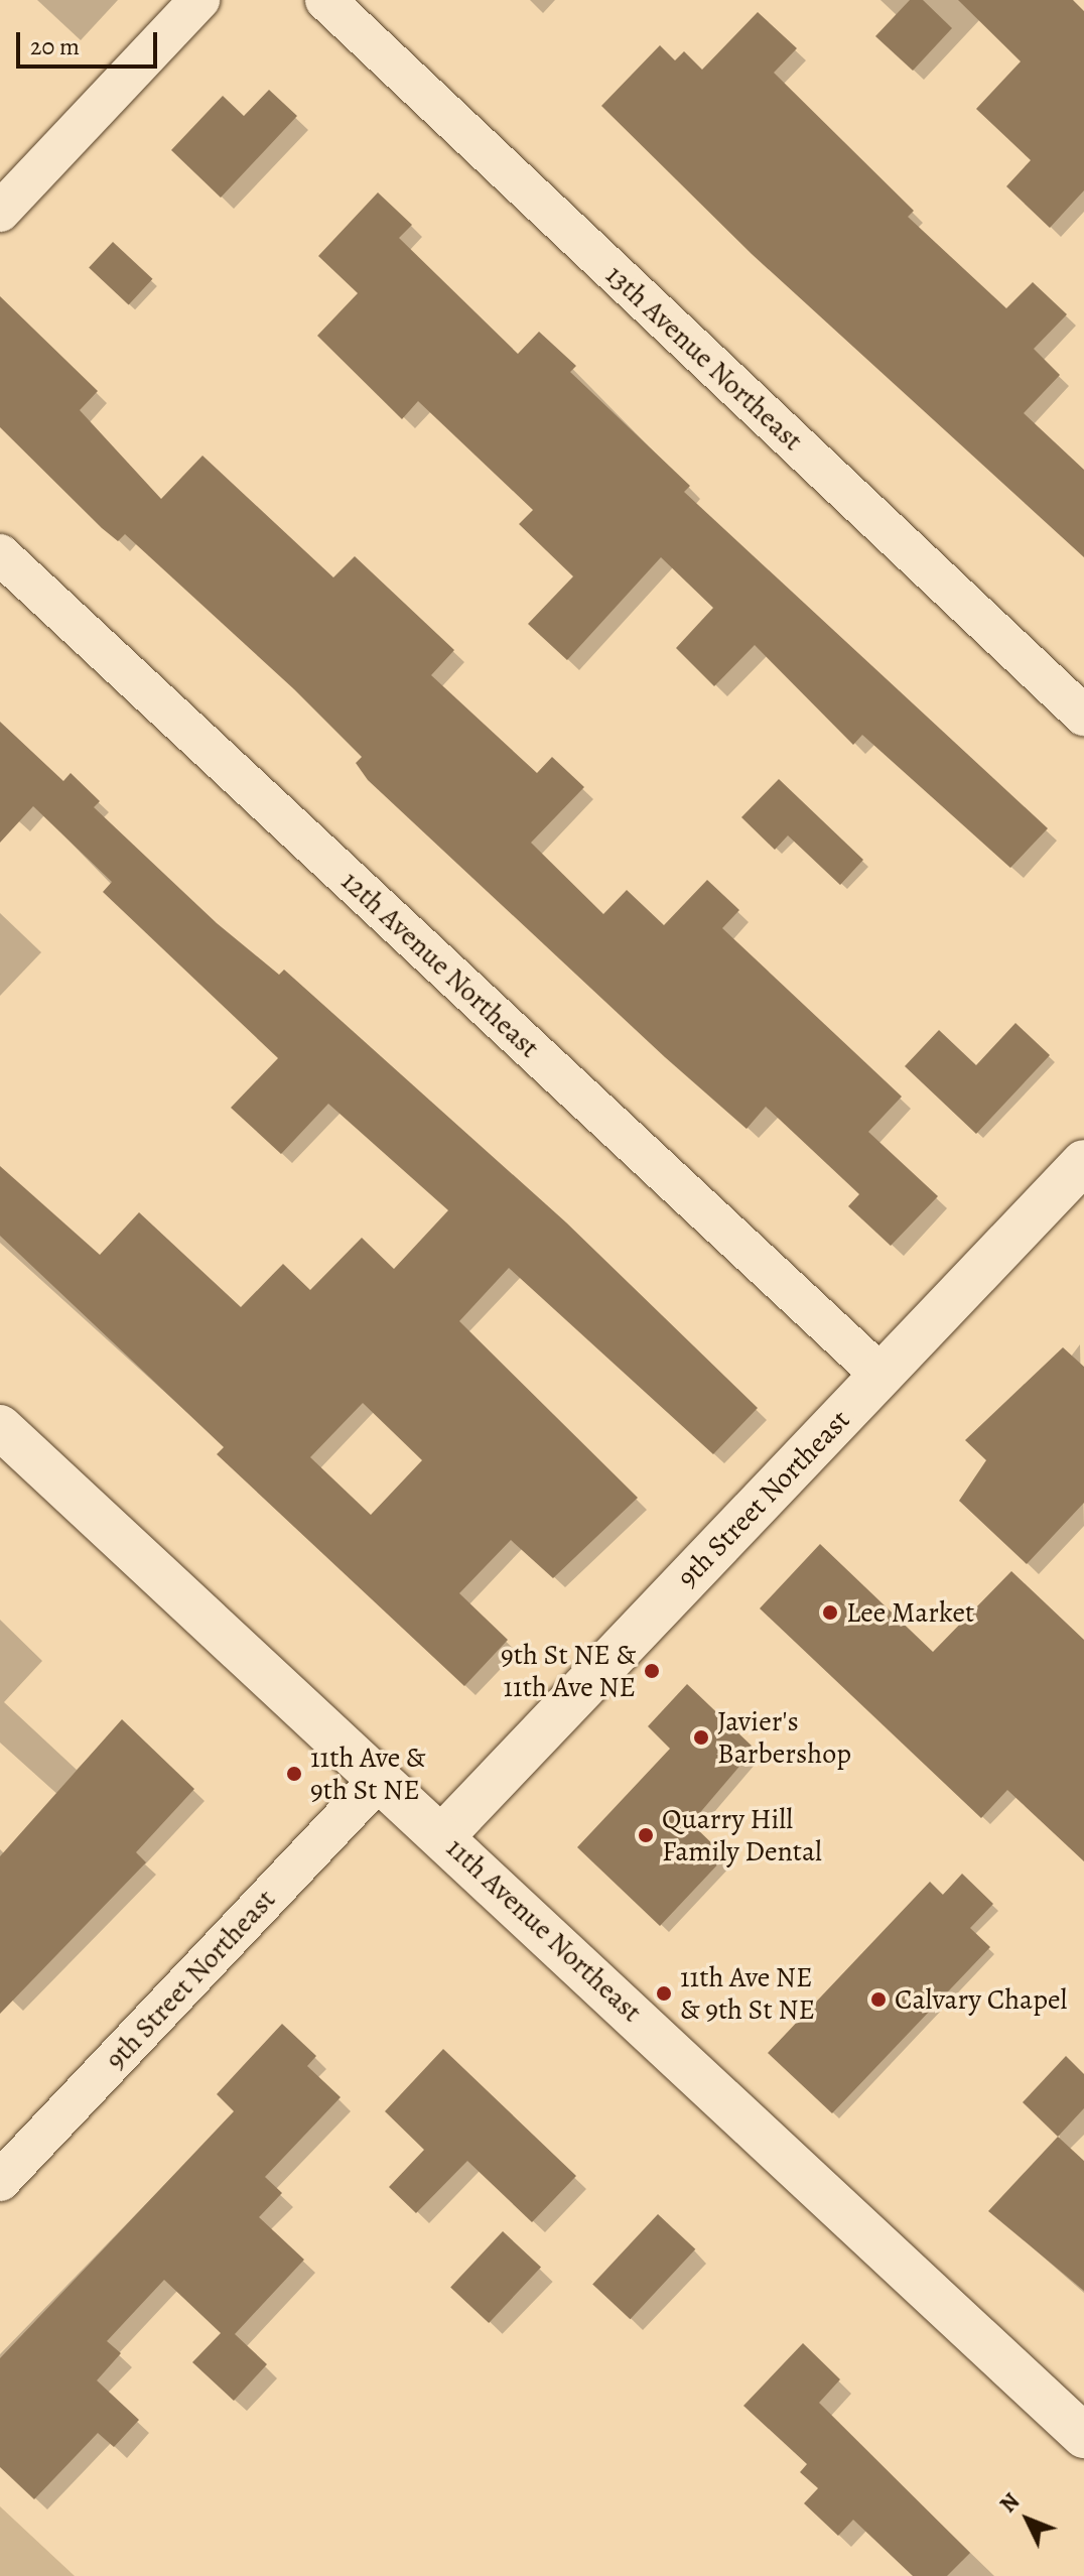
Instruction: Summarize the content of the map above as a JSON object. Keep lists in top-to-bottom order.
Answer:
{
  "streets": {
    "main road": ["9th Street Northeast", "11th Avenue Northeast"],
    "street": ["13th Avenue Northeast", "12th Avenue Northeast"]
  },
  "crossings": [
    ["12th Avenue Northeast", "9th Street Northeast"],
    ["9th Street Northeast", "11th Avenue Northeast"]
  ],
  "places": [
    "Lee Market",
    "9th St NE & 11th Ave NE",
    "Javier's Barbershop",
    "11th Ave & 9th St NE",
    "Quarry Hill Family Dental",
    "11th Ave NE & 9th St NE",
    "Calvary Chapel"
  ],
  "scale_bar": "20 m",
  "north": "top left"
}
